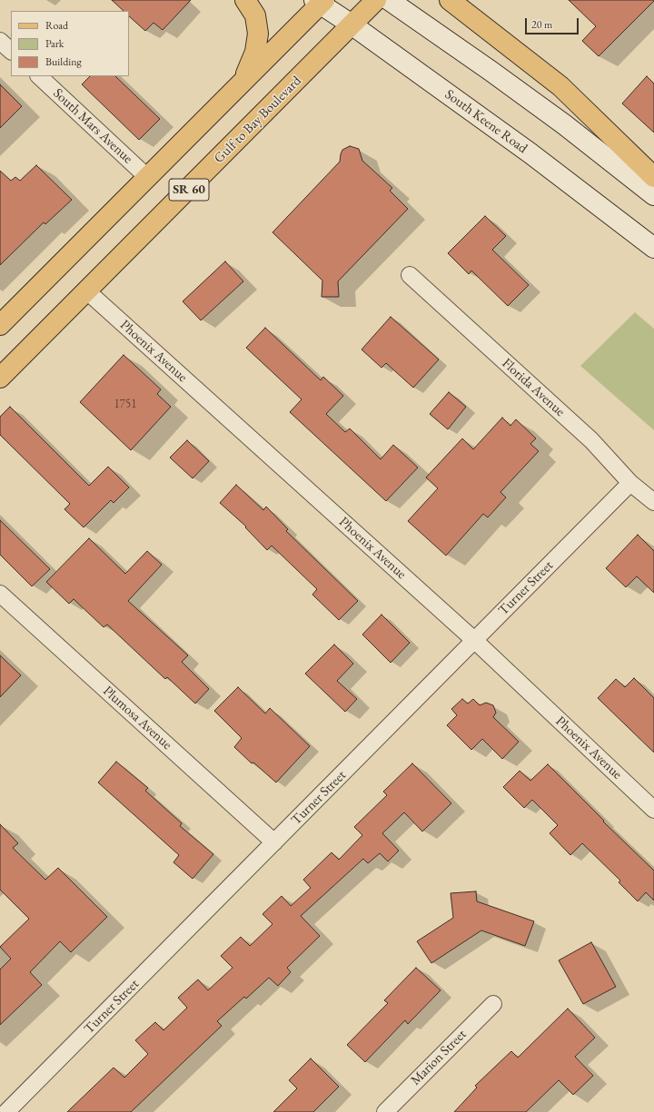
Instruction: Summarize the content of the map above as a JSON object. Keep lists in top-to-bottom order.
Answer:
{
  "streets": {
    "main road": ["Gulf to Bay Boulevard", "South Keene Road", "SR 60"],
    "street": [
      "South Mars Avenue",
      "Phoenix Avenue",
      "Florida Avenue",
      "Turner Street",
      "Plumosa Avenue",
      "Marion Street"
    ]
  },
  "crossings": [
    ["Gulf to Bay Boulevard", "South Keene Road"],
    ["Gulf to Bay Boulevard", "Phoenix Avenue"],
    ["South Keene Road", "SR 60"],
    ["South Mars Avenue", "SR 60"],
    ["Phoenix Avenue", "Turner Street"],
    ["Florida Avenue", "Turner Street"],
    ["Turner Street", "Plumosa Avenue"]
  ],
  "house_numbers": ["1751"],
  "legend": ["Road", "Park", "Building"],
  "scale_bar": "20 m"
}
